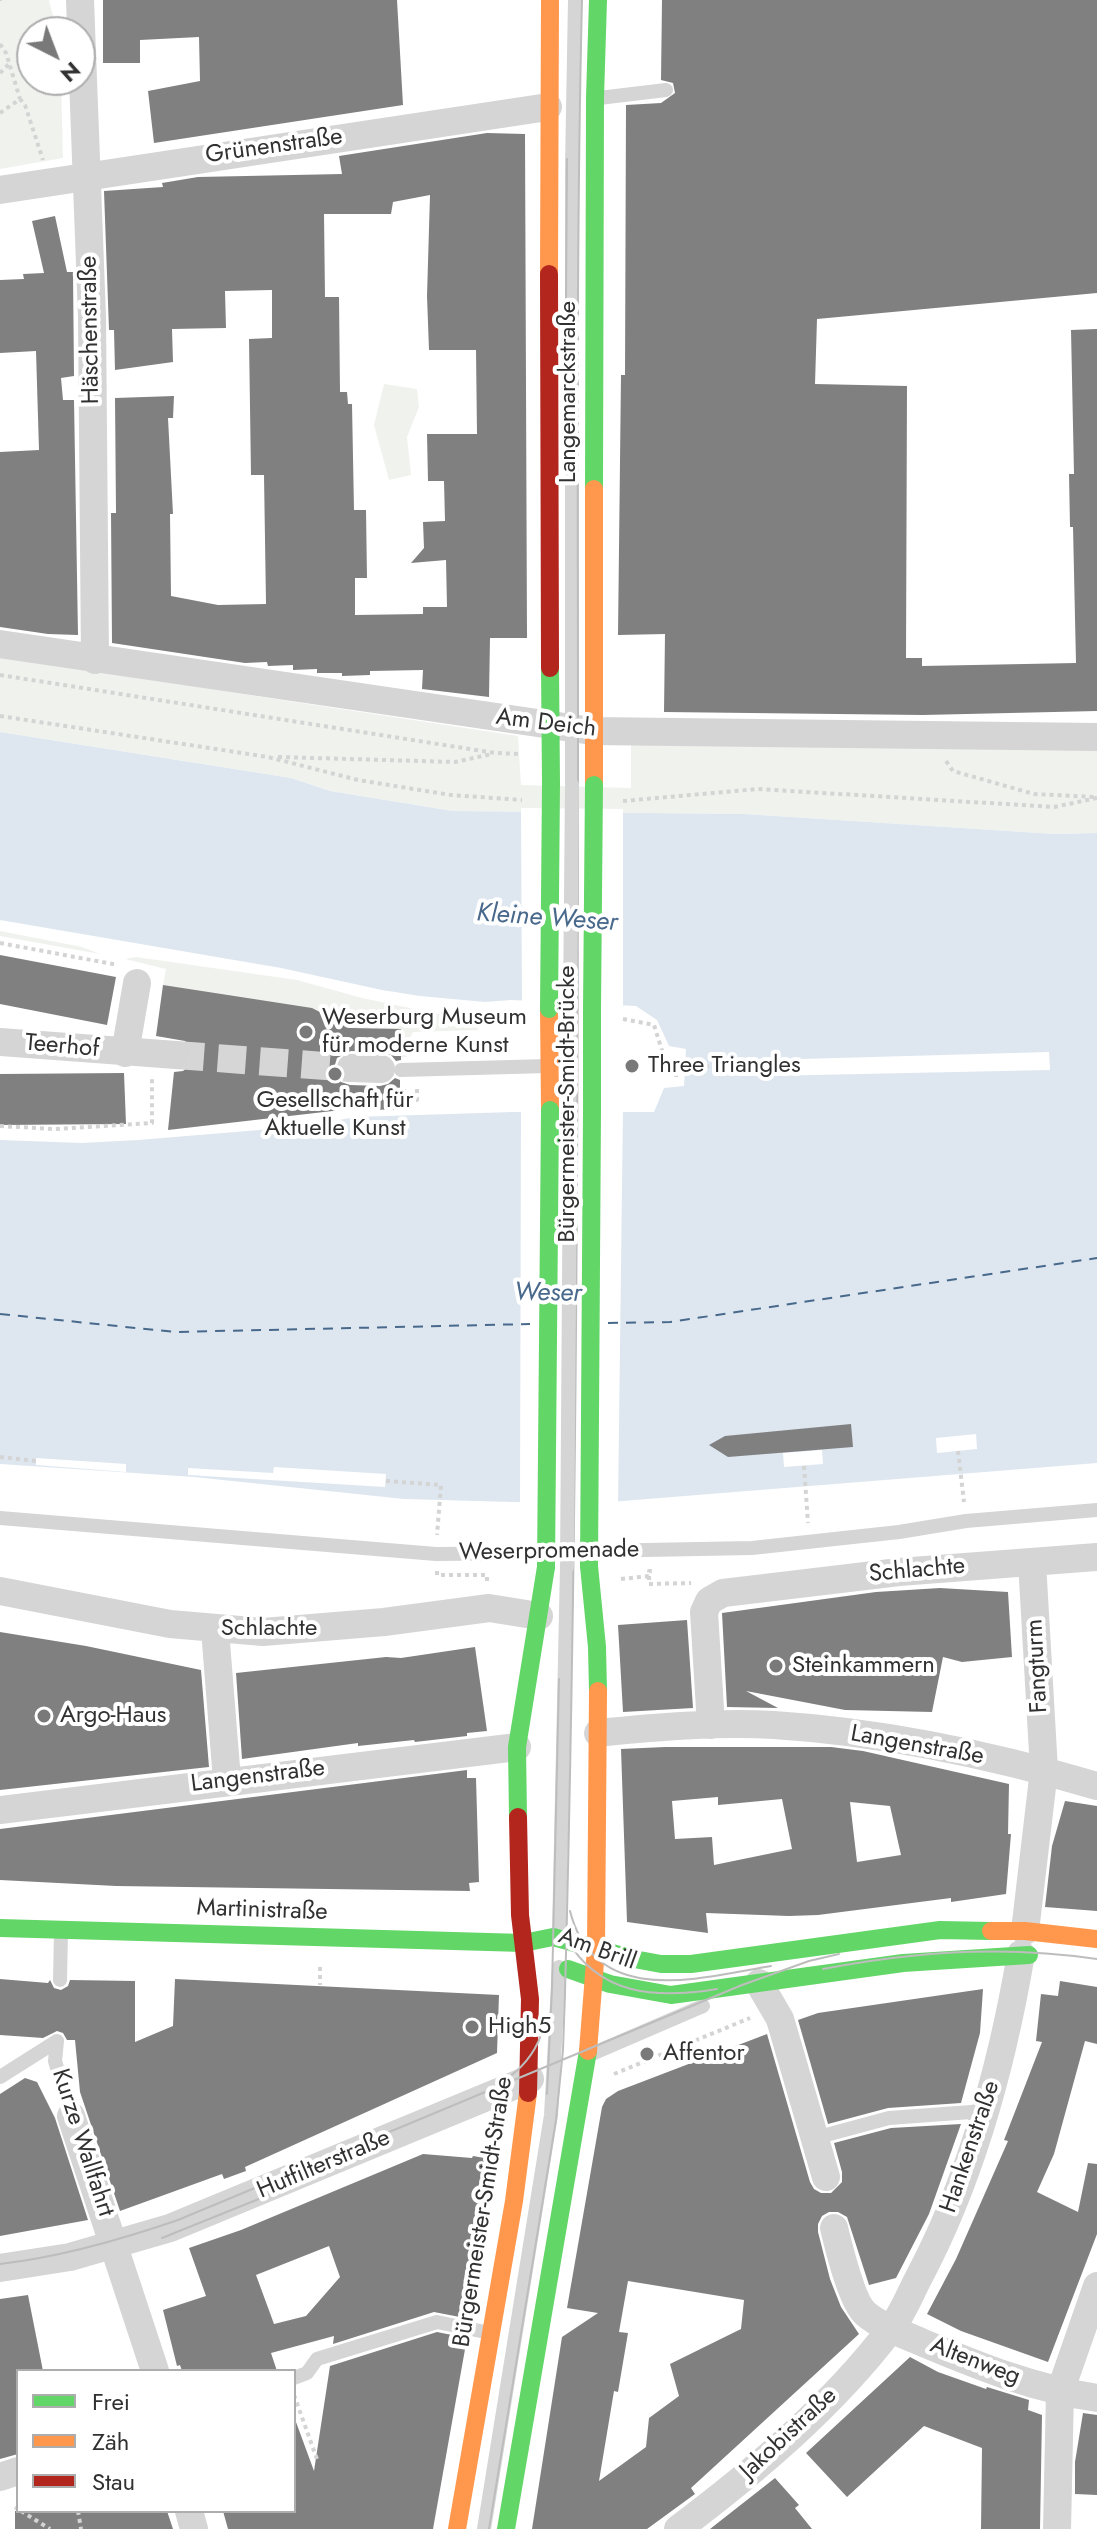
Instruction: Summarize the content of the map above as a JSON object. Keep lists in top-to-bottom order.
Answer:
{
  "streets": {
    "main road": [
      "Langemarckstraße",
      "Bürgermeister-Smidt-Brücke",
      "Martinistraße",
      "Am Brill",
      "Bürgermeister-Smidt-Straße"
    ],
    "street": [
      "Grünenstraße",
      "Häschenstraße",
      "Am Deich",
      "Teerhof",
      "Schlachte",
      "Fangturm",
      "Langenstraße",
      "Kurze Wallfahrt",
      "Hankenstraße",
      "Hutfilterstraße",
      "Altenweg",
      "Jakobistraße"
    ],
    "lane": ["Weserpromenade"]
  },
  "crossings": [
    ["Grünenstraße", "Häschenstraße"],
    ["Grünenstraße", "Langemarckstraße"],
    ["Häschenstraße", "Am Deich"],
    ["Langemarckstraße", "Am Deich"],
    ["Langemarckstraße", "Bürgermeister-Smidt-Brücke"],
    ["Bürgermeister-Smidt-Brücke", "Langenstraße"],
    ["Bürgermeister-Smidt-Brücke", "Bürgermeister-Smidt-Straße"],
    ["Schlachte", "Fangturm"],
    ["Schlachte", "Bürgermeister-Smidt-Straße"],
    ["Fangturm", "Langenstraße"],
    ["Fangturm", "Am Brill"],
    ["Fangturm", "Hankenstraße"],
    ["Langenstraße", "Bürgermeister-Smidt-Straße"],
    ["Martinistraße", "Am Brill"],
    ["Martinistraße", "Bürgermeister-Smidt-Straße"],
    ["Am Brill", "Hankenstraße"],
    ["Am Brill", "Bürgermeister-Smidt-Straße"],
    ["Kurze Wallfahrt", "Hutfilterstraße"],
    ["Hankenstraße", "Altenweg"],
    ["Hankenstraße", "Jakobistraße"],
    ["Hutfilterstraße", "Bürgermeister-Smidt-Straße"],
    ["Altenweg", "Jakobistraße"]
  ],
  "water": ["Kleine Weser", "Weser"],
  "places": [
    "Weserburg Museum für moderne Kunst",
    "Three Triangles",
    "Gesellschaft für Aktuelle Kunst",
    "Steinkammern",
    "Argo-Haus",
    "High5",
    "Affentor"
  ],
  "legend": ["Frei", "Zäh", "Stau"],
  "north": "bottom right"
}
